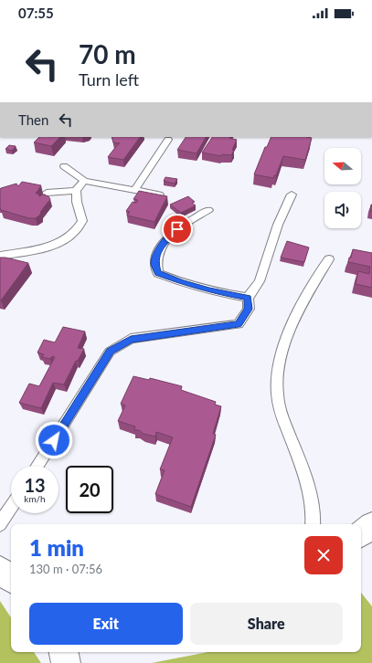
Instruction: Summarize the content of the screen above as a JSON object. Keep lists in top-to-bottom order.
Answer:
{
  "north": "left",
  "page": {
    "status": "07:55",
    "turn": ["70 m", "Turn left"],
    "then": "Then",
    "speed": "13 km/h",
    "limit": "20",
    "heading": ["1 min", "130 m · 07:56"],
    "buttons": ["Exit", "Share"]
  }
}
